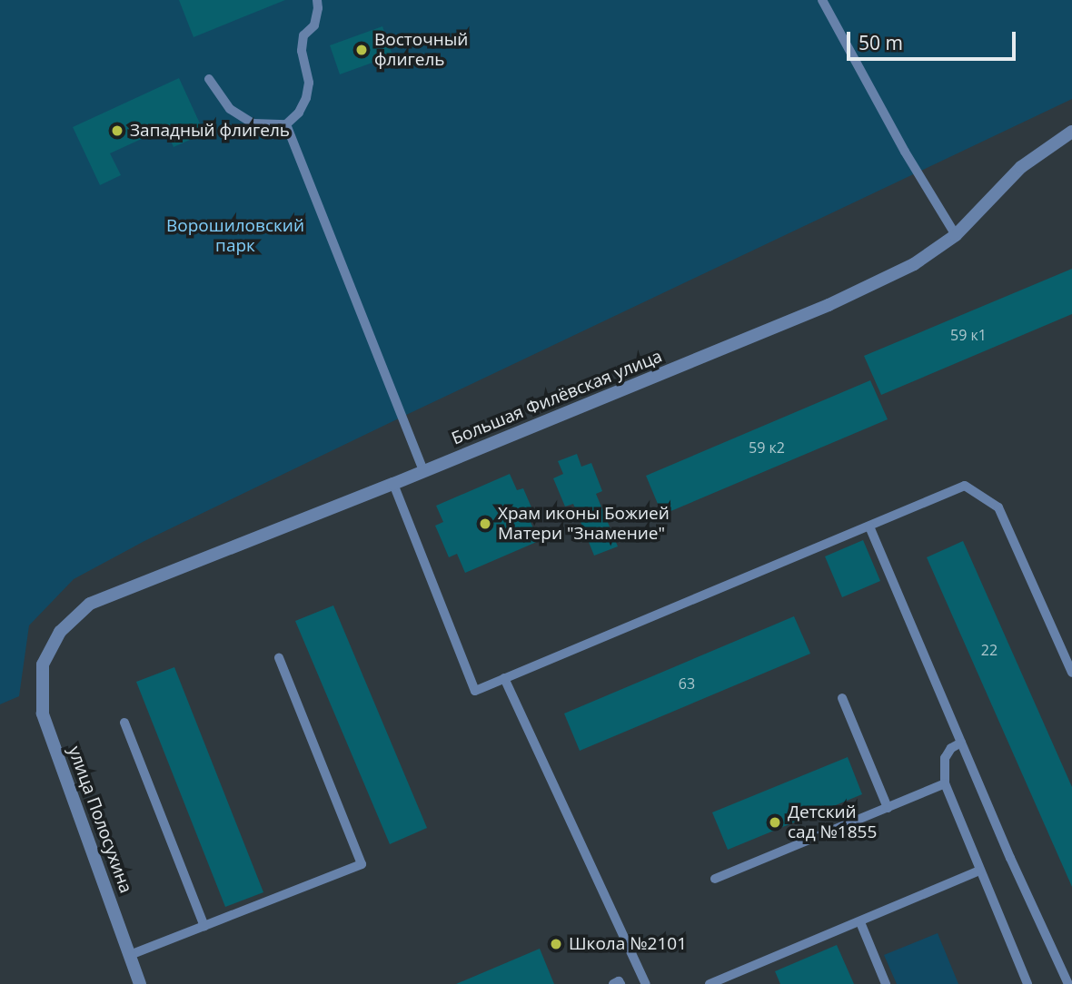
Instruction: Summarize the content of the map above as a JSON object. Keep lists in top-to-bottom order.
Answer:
{
  "streets": {
    "street": ["Большая Филёвская улица", "улица Полосухина"]
  },
  "crossings": [
    ["Большая Филёвская улица", "улица Полосухина"]
  ],
  "parks": ["Ворошиловский парк"],
  "places": [
    "Восточный флигель",
    "Западный флигель",
    "Храм иконы Божией Матери \"Знамение\"",
    "Детский сад №1855",
    "Школа №2101"
  ],
  "house_numbers": [
    "59 к1",
    "59 к2",
    "22",
    "63"
  ],
  "scale_bar": "50 m"
}
